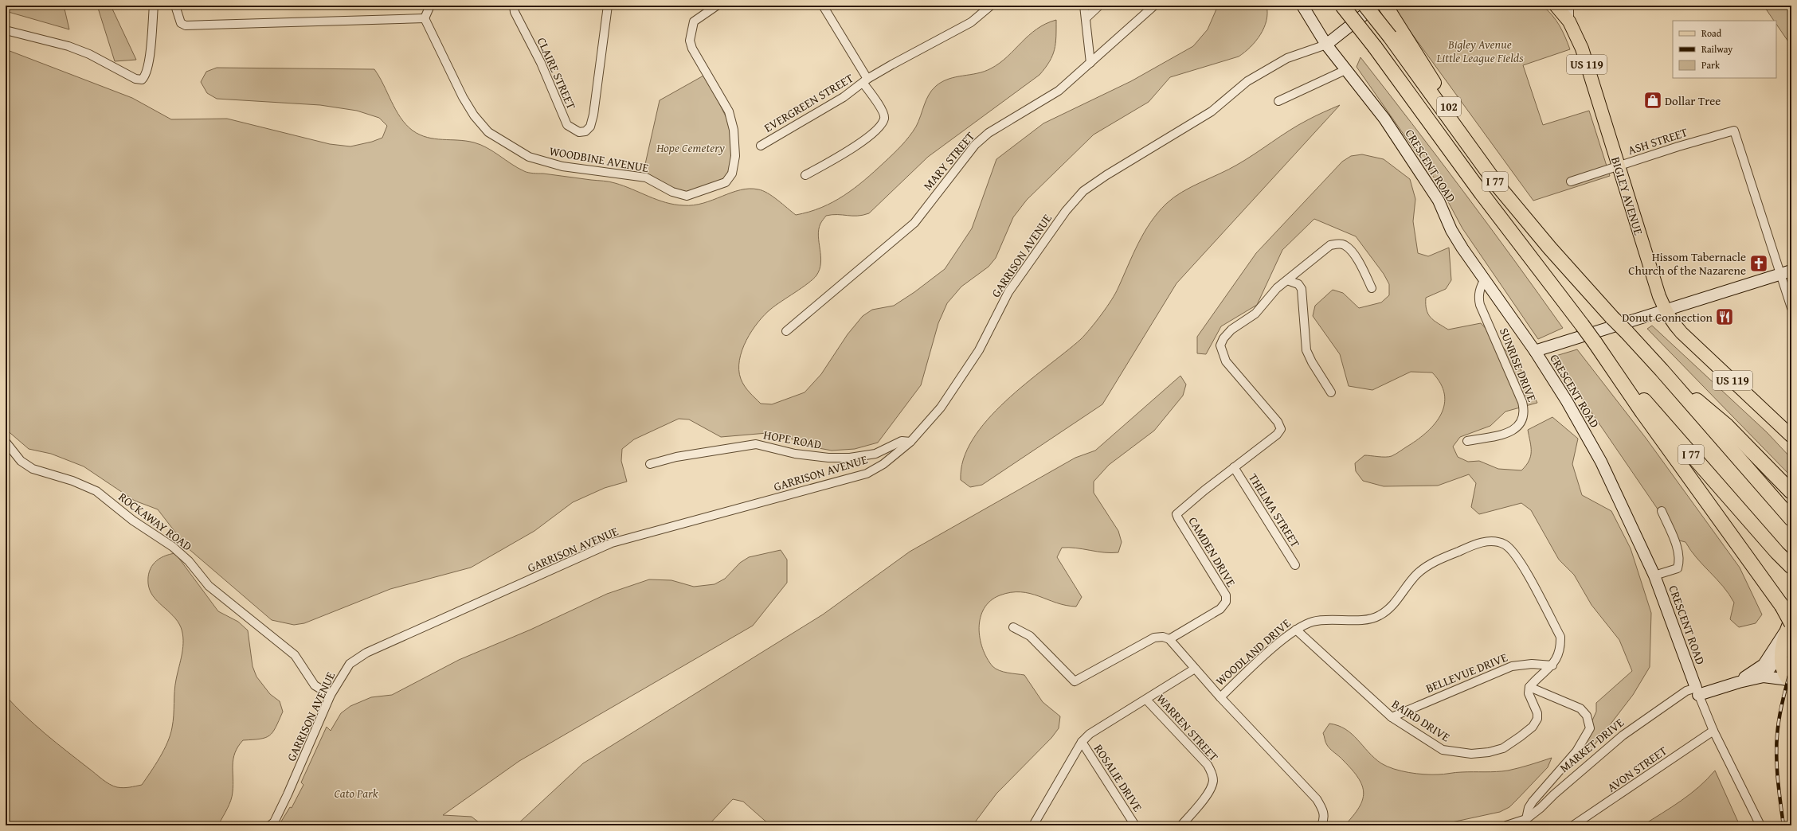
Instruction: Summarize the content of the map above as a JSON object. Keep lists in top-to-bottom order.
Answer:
{
  "streets": {
    "highway": ["I 77"],
    "main road": ["US 119", "BIGLEY AVENUE"],
    "street": [
      "CLAIRE STREET",
      "EVERGREEN STREET",
      "ASH STREET",
      "WOODBINE AVENUE",
      "MARY STREET",
      "CRESCENT ROAD",
      "GARRISON AVENUE",
      "SUNRISE DRIVE",
      "HOPE ROAD",
      "THELMA STREET",
      "ROCKAWAY ROAD",
      "CAMDEN DRIVE",
      "WOODLAND DRIVE",
      "BELLEVUE DRIVE",
      "BAIRD DRIVE",
      "WARREN STREET",
      "MARKET DRIVE",
      "AVON STREET",
      "ROSALIE DRIVE"
    ]
  },
  "crossings": [
    ["ASH STREET", "BIGLEY AVENUE"],
    ["CRESCENT ROAD", "GARRISON AVENUE"],
    ["CRESCENT ROAD", "SUNRISE DRIVE"],
    ["CRESCENT ROAD", "MARKET DRIVE"],
    ["CRESCENT ROAD", "AVON STREET"],
    ["GARRISON AVENUE", "HOPE ROAD"],
    ["GARRISON AVENUE", "ROCKAWAY ROAD"],
    ["THELMA STREET", "CAMDEN DRIVE"],
    ["WOODLAND DRIVE", "BELLEVUE DRIVE"],
    ["WOODLAND DRIVE", "BAIRD DRIVE"],
    ["BELLEVUE DRIVE", "BAIRD DRIVE"]
  ],
  "parks": ["Bigley Avenue Little League Fields", "Hope Cemetery", "Cato Park"],
  "places": {
    "shop": ["Dollar Tree"],
    "church": ["Hissom Tabernacle Church of the Nazarene"],
    "restaurant": ["Donut Connection"]
  },
  "legend": ["Road", "Railway", "Park"]
}
